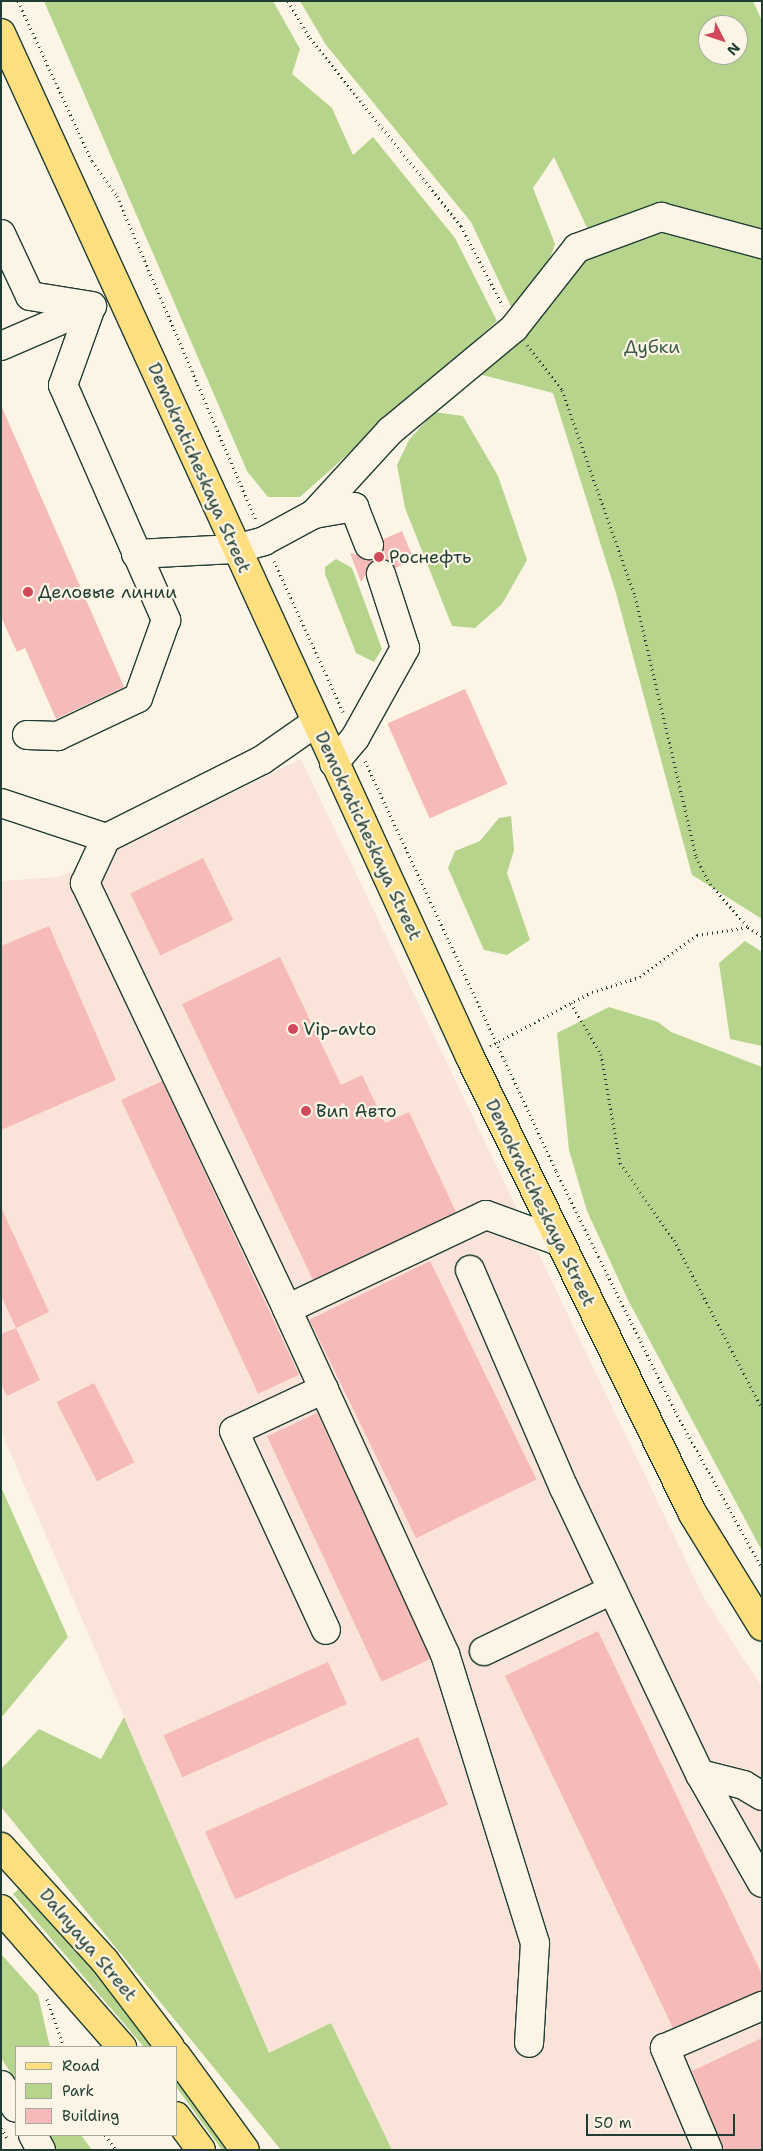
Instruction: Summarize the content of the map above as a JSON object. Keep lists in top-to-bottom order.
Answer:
{
  "streets": {
    "main road": ["Demokraticheskaya Street", "Dalnyaya Street"]
  },
  "parks": ["Дубки"],
  "places": [
    "Роснефть",
    "Деловые линии",
    "Vip-avto",
    "Вип Авто"
  ],
  "legend": ["Road", "Park", "Building"],
  "scale_bar": "50 m",
  "north": "bottom right"
}
